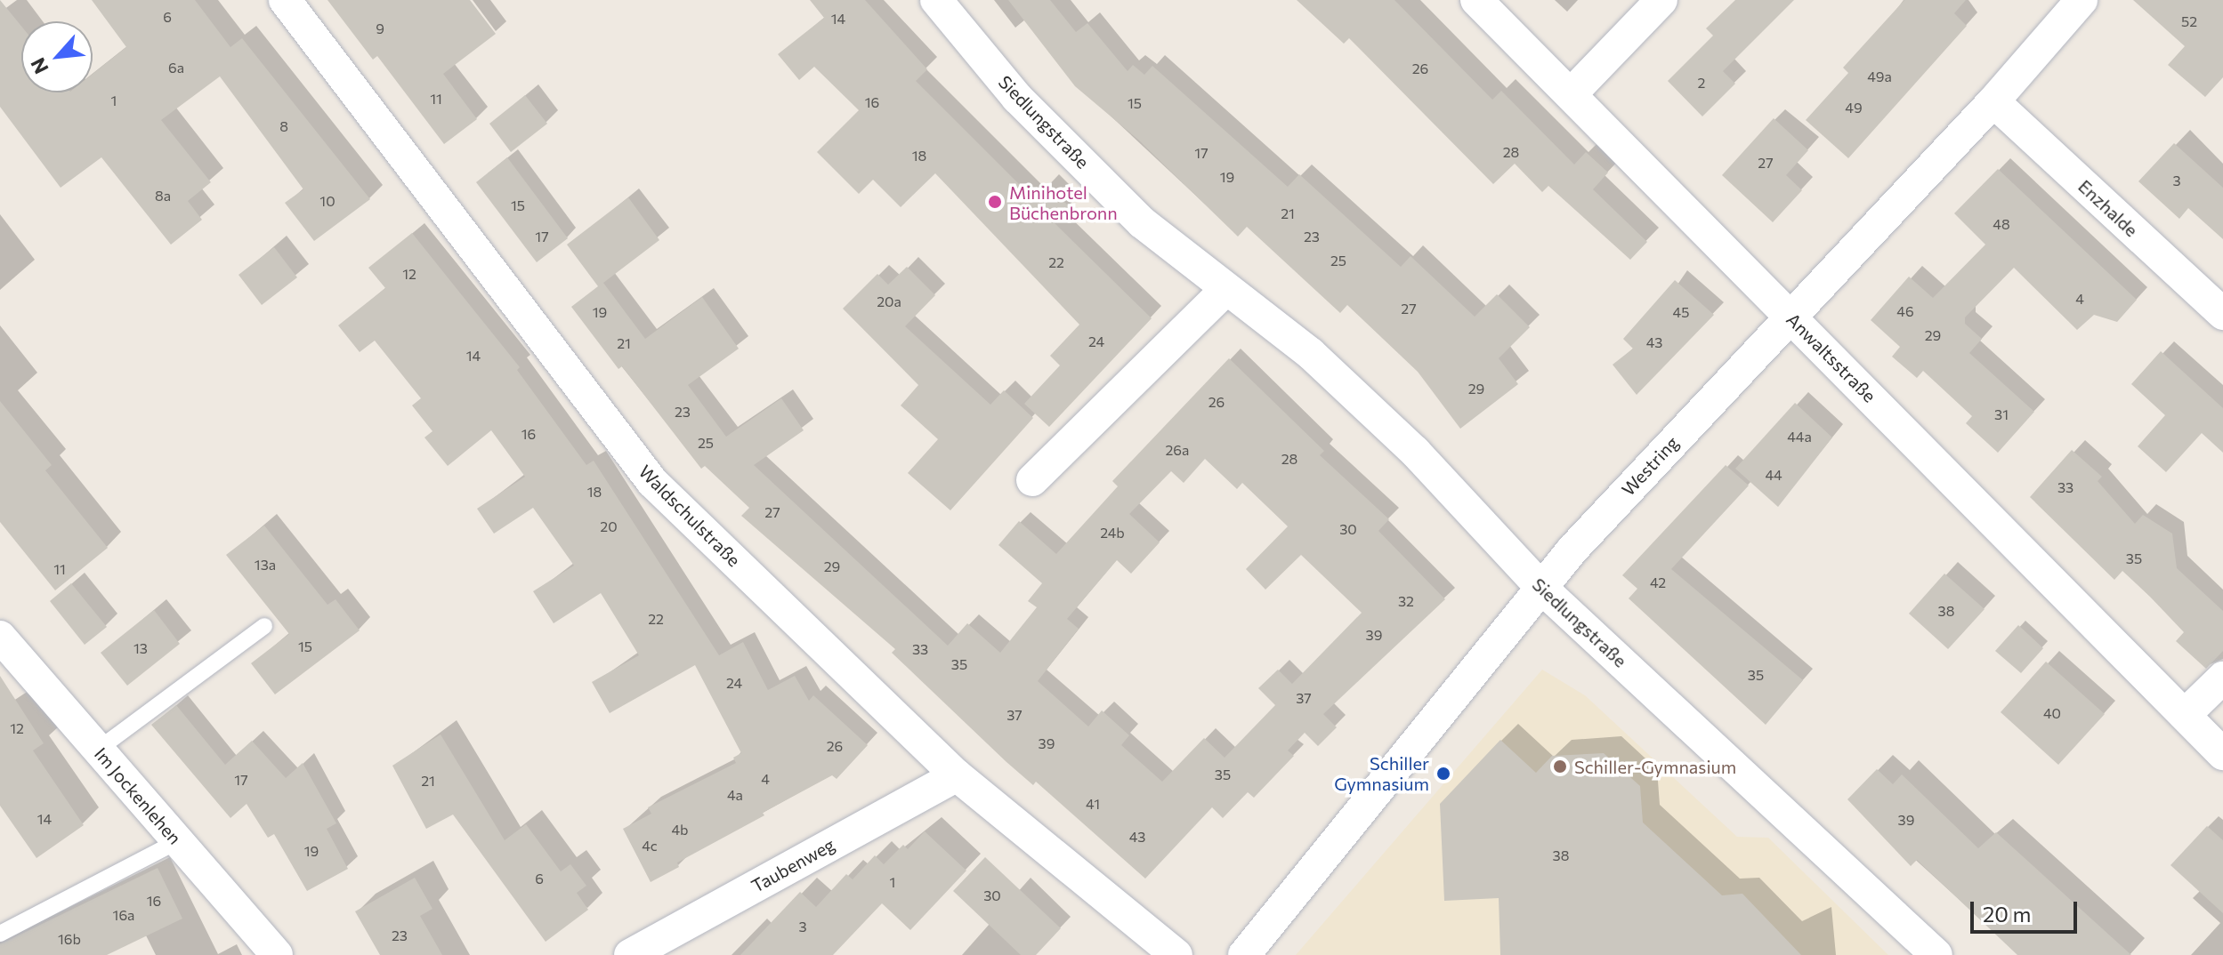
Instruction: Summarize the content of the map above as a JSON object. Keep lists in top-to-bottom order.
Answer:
{
  "streets": {
    "street": [
      "Siedlungstraße",
      "Enzhalde",
      "Anwaltsstraße",
      "Westring",
      "Waldschulstraße",
      "Im Jockenlehen",
      "Taubenweg"
    ]
  },
  "crossings": [
    ["Siedlungstraße", "Westring"],
    ["Enzhalde", "Westring"],
    ["Anwaltsstraße", "Westring"],
    ["Waldschulstraße", "Taubenweg"]
  ],
  "places": ["Minihotel Büchenbronn", "Schiller-Gymnasium", "Schiller Gymnasium"],
  "house_numbers": [
    "6",
    "14",
    "52",
    "9",
    "6a",
    "26",
    "49a",
    "2",
    "11",
    "1",
    "16",
    "15",
    "49",
    "8",
    "28",
    "17",
    "18",
    "27",
    "19",
    "3",
    "8a",
    "10",
    "15",
    "21",
    "48",
    "17",
    "23",
    "25",
    "22",
    "12",
    "4",
    "20a",
    "27",
    "46",
    "19",
    "45",
    "29",
    "24",
    "43",
    "21",
    "14",
    "29",
    "26",
    "23",
    "31",
    "16",
    "44a",
    "25",
    "26a",
    "28",
    "44",
    "33",
    "18",
    "27",
    "20",
    "30",
    "24b",
    "35",
    "13a",
    "29",
    "11",
    "42",
    "32",
    "38",
    "22",
    "39",
    "15",
    "13",
    "33",
    "35",
    "35",
    "24",
    "37",
    "40",
    "37",
    "12",
    "39",
    "26",
    "35",
    "4",
    "17",
    "21",
    "4a",
    "41",
    "14",
    "39",
    "4b",
    "43",
    "4c",
    "19",
    "38",
    "6",
    "1",
    "30",
    "16",
    "16a",
    "3",
    "23",
    "16b"
  ],
  "scale_bar": "20 m",
  "north": "bottom left"
}
